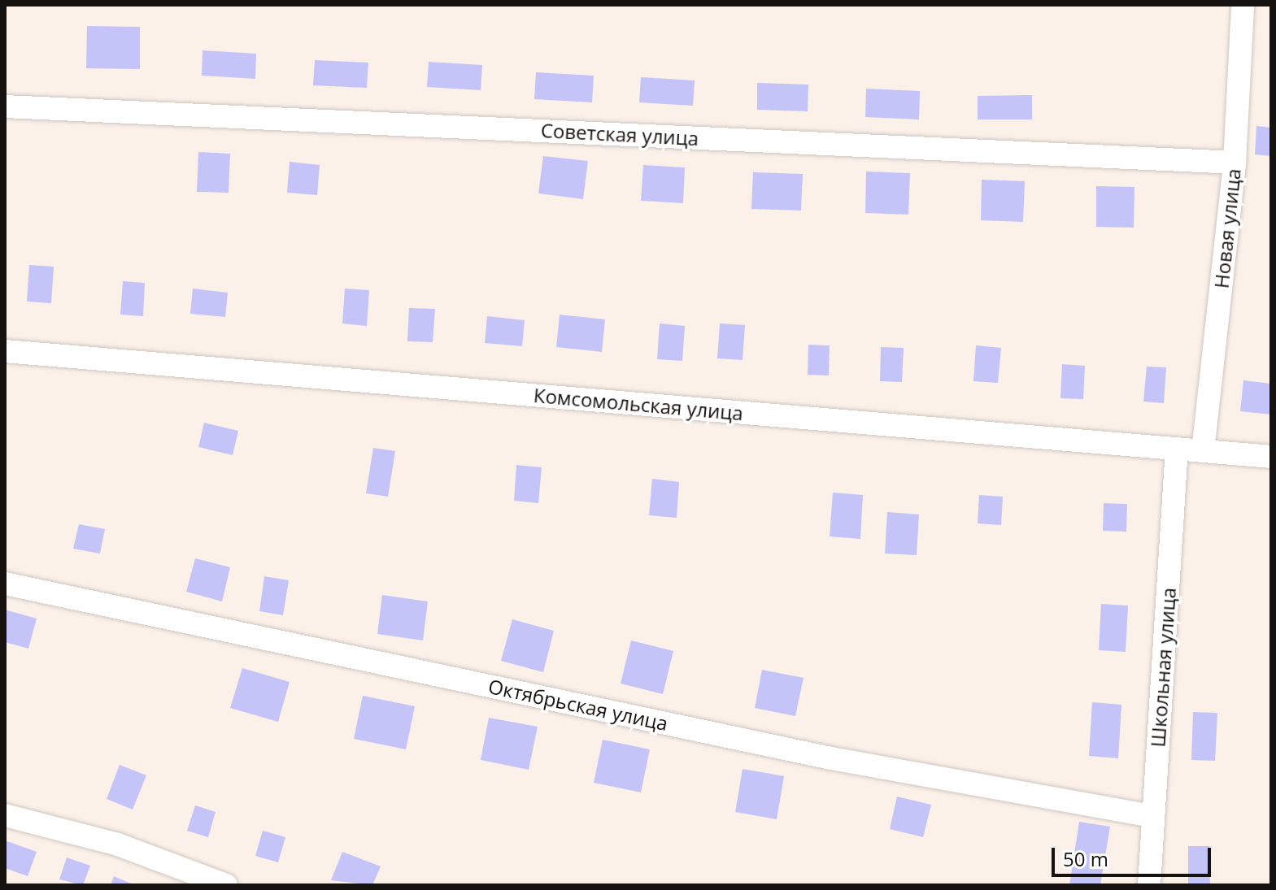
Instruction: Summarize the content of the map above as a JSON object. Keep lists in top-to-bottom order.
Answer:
{
  "streets": {
    "street": [
      "Советская улица",
      "Новая улица",
      "Комсомольская улица",
      "Школьная улица",
      "Октябрьская улица"
    ]
  },
  "crossings": [
    ["Советская улица", "Новая улица"],
    ["Новая улица", "Комсомольская улица"],
    ["Комсомольская улица", "Школьная улица"],
    ["Школьная улица", "Октябрьская улица"]
  ],
  "scale_bar": "50 m"
}
